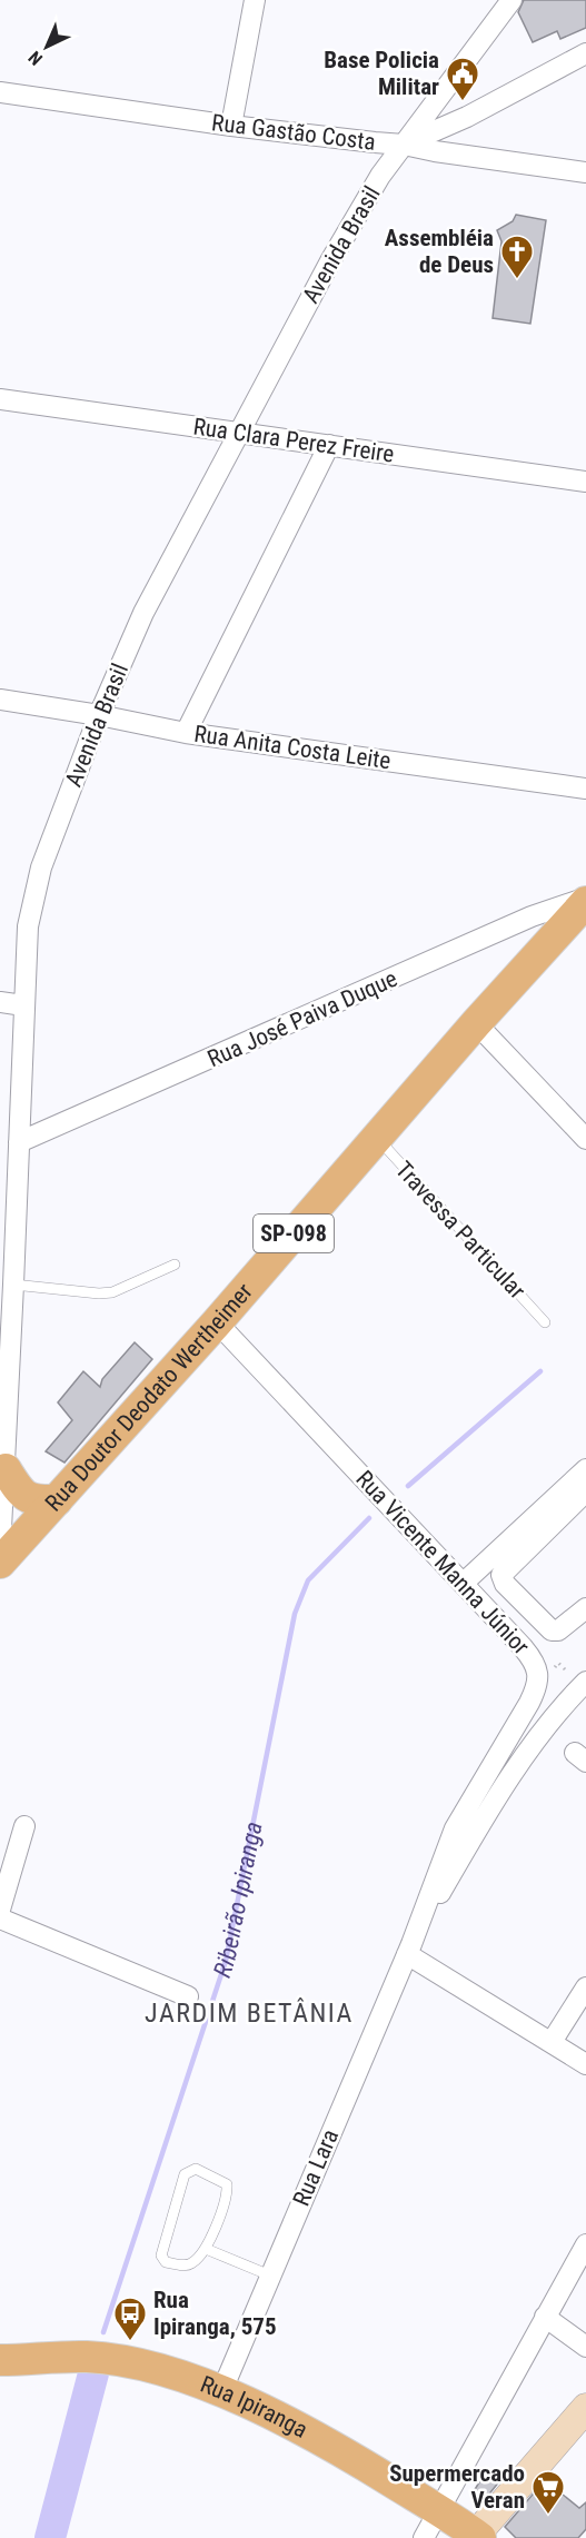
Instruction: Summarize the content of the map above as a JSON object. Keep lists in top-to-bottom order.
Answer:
{
  "streets": {
    "main road": ["SP-098", "Rua Doutor Deodato Wertheimer", "Rua Ipiranga"],
    "street": [
      "Rua Gastão Costa",
      "Avenida Brasil",
      "Rua Clara Perez Freire",
      "Rua Anita Costa Leite",
      "Rua José Paiva Duque",
      "Rua Vicente Manna Júnior",
      "Rua Lara"
    ],
    "lane": ["Travessa Particular"]
  },
  "crossings": [
    ["Rua Gastão Costa", "Avenida Brasil"],
    ["Avenida Brasil", "Rua Clara Perez Freire"],
    ["Avenida Brasil", "Rua Anita Costa Leite"],
    ["Avenida Brasil", "Rua José Paiva Duque"],
    ["Rua José Paiva Duque", "Rua Doutor Deodato Wertheimer"],
    ["Travessa Particular", "Rua Doutor Deodato Wertheimer"],
    ["Rua Doutor Deodato Wertheimer", "Rua Vicente Manna Júnior"],
    ["Rua Lara", "Rua Ipiranga"]
  ],
  "districts": ["JARDIM BETÂNIA"],
  "water": ["Ribeirão Ipiranga"],
  "places": {
    "public building": ["Base Policia Militar"],
    "church": ["Assembléia de Deus"],
    "bus stop": ["Rua Ipiranga, 575"],
    "supermarket": ["Supermercado Veran"]
  },
  "north": "bottom left"
}
